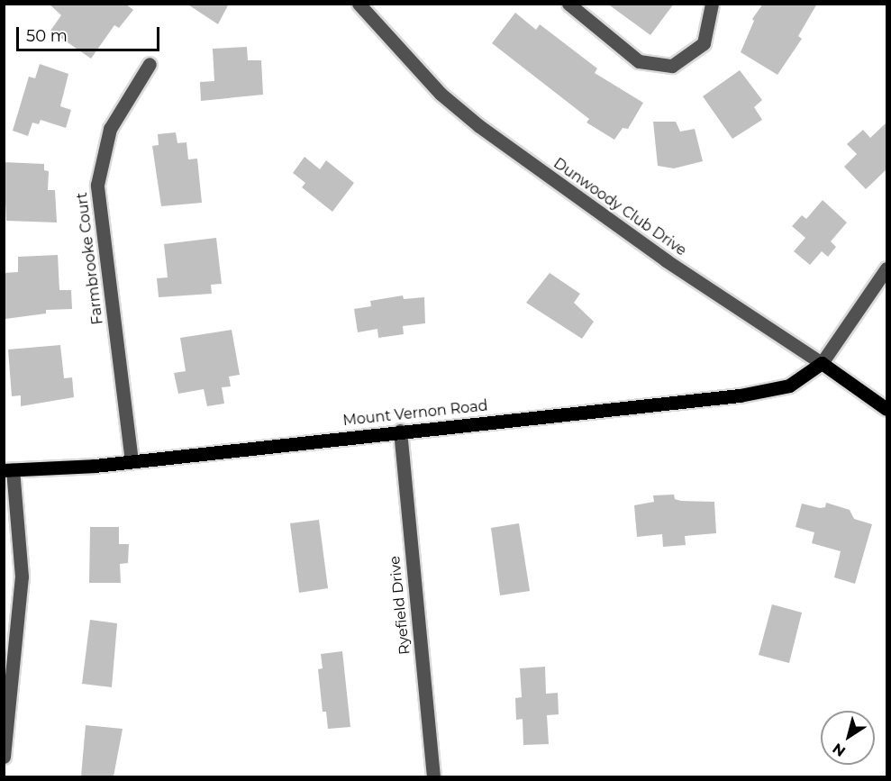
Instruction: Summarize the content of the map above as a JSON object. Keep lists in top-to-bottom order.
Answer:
{
  "streets": {
    "main road": ["Dunwoody Club Drive", "Mount Vernon Road"],
    "street": ["Farmbrooke Court", "Ryefield Drive"]
  },
  "crossings": [
    ["Dunwoody Club Drive", "Mount Vernon Road"],
    ["Farmbrooke Court", "Mount Vernon Road"],
    ["Mount Vernon Road", "Ryefield Drive"]
  ],
  "scale_bar": "50 m",
  "north": "bottom left"
}
